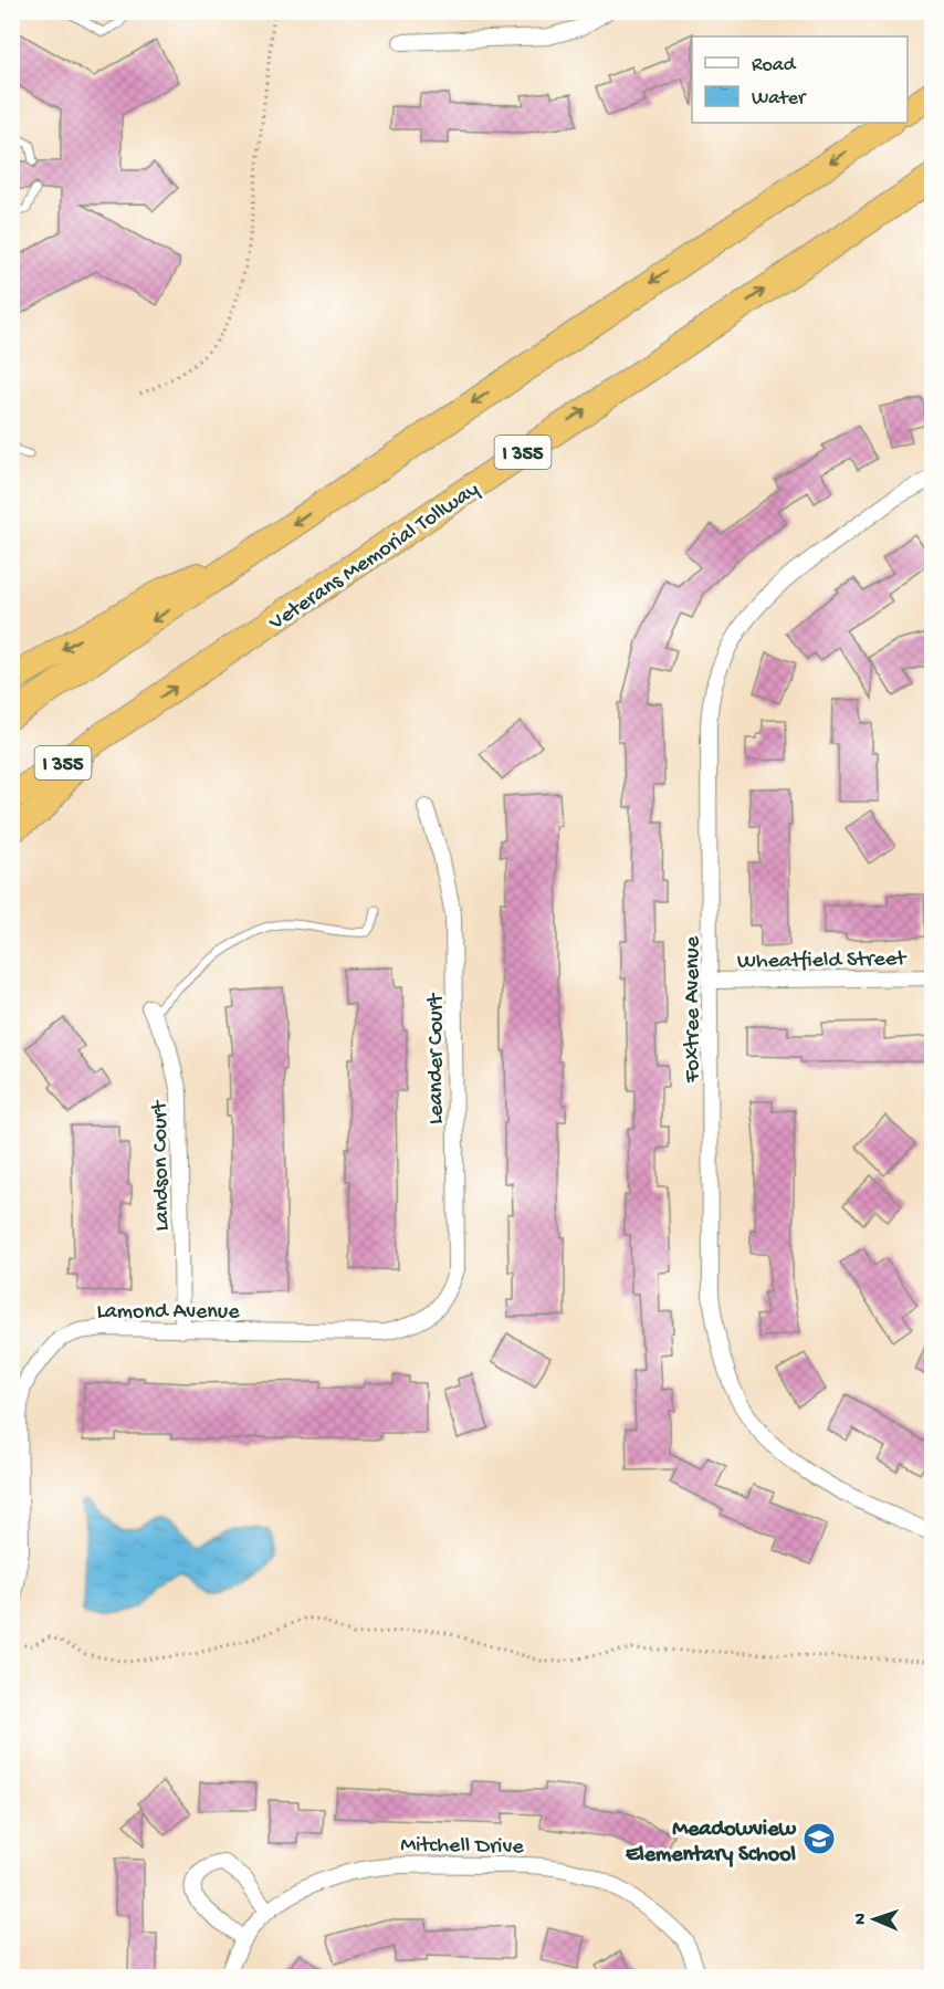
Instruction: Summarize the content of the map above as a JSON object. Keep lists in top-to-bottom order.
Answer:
{
  "streets": {
    "highway": ["I 355", "Veterans Memorial Tollway"],
    "street": [
      "Wheatfield Street",
      "Foxtree Avenue",
      "Leander Court",
      "Landson Court",
      "Lamond Avenue",
      "Mitchell Drive"
    ]
  },
  "crossings": [
    ["Wheatfield Street", "Foxtree Avenue"],
    ["Leander Court", "Lamond Avenue"],
    ["Landson Court", "Lamond Avenue"]
  ],
  "places": {
    "school or university": ["Meadowview Elementary School"]
  },
  "legend": ["Road", "Water"],
  "north": "left"
}
